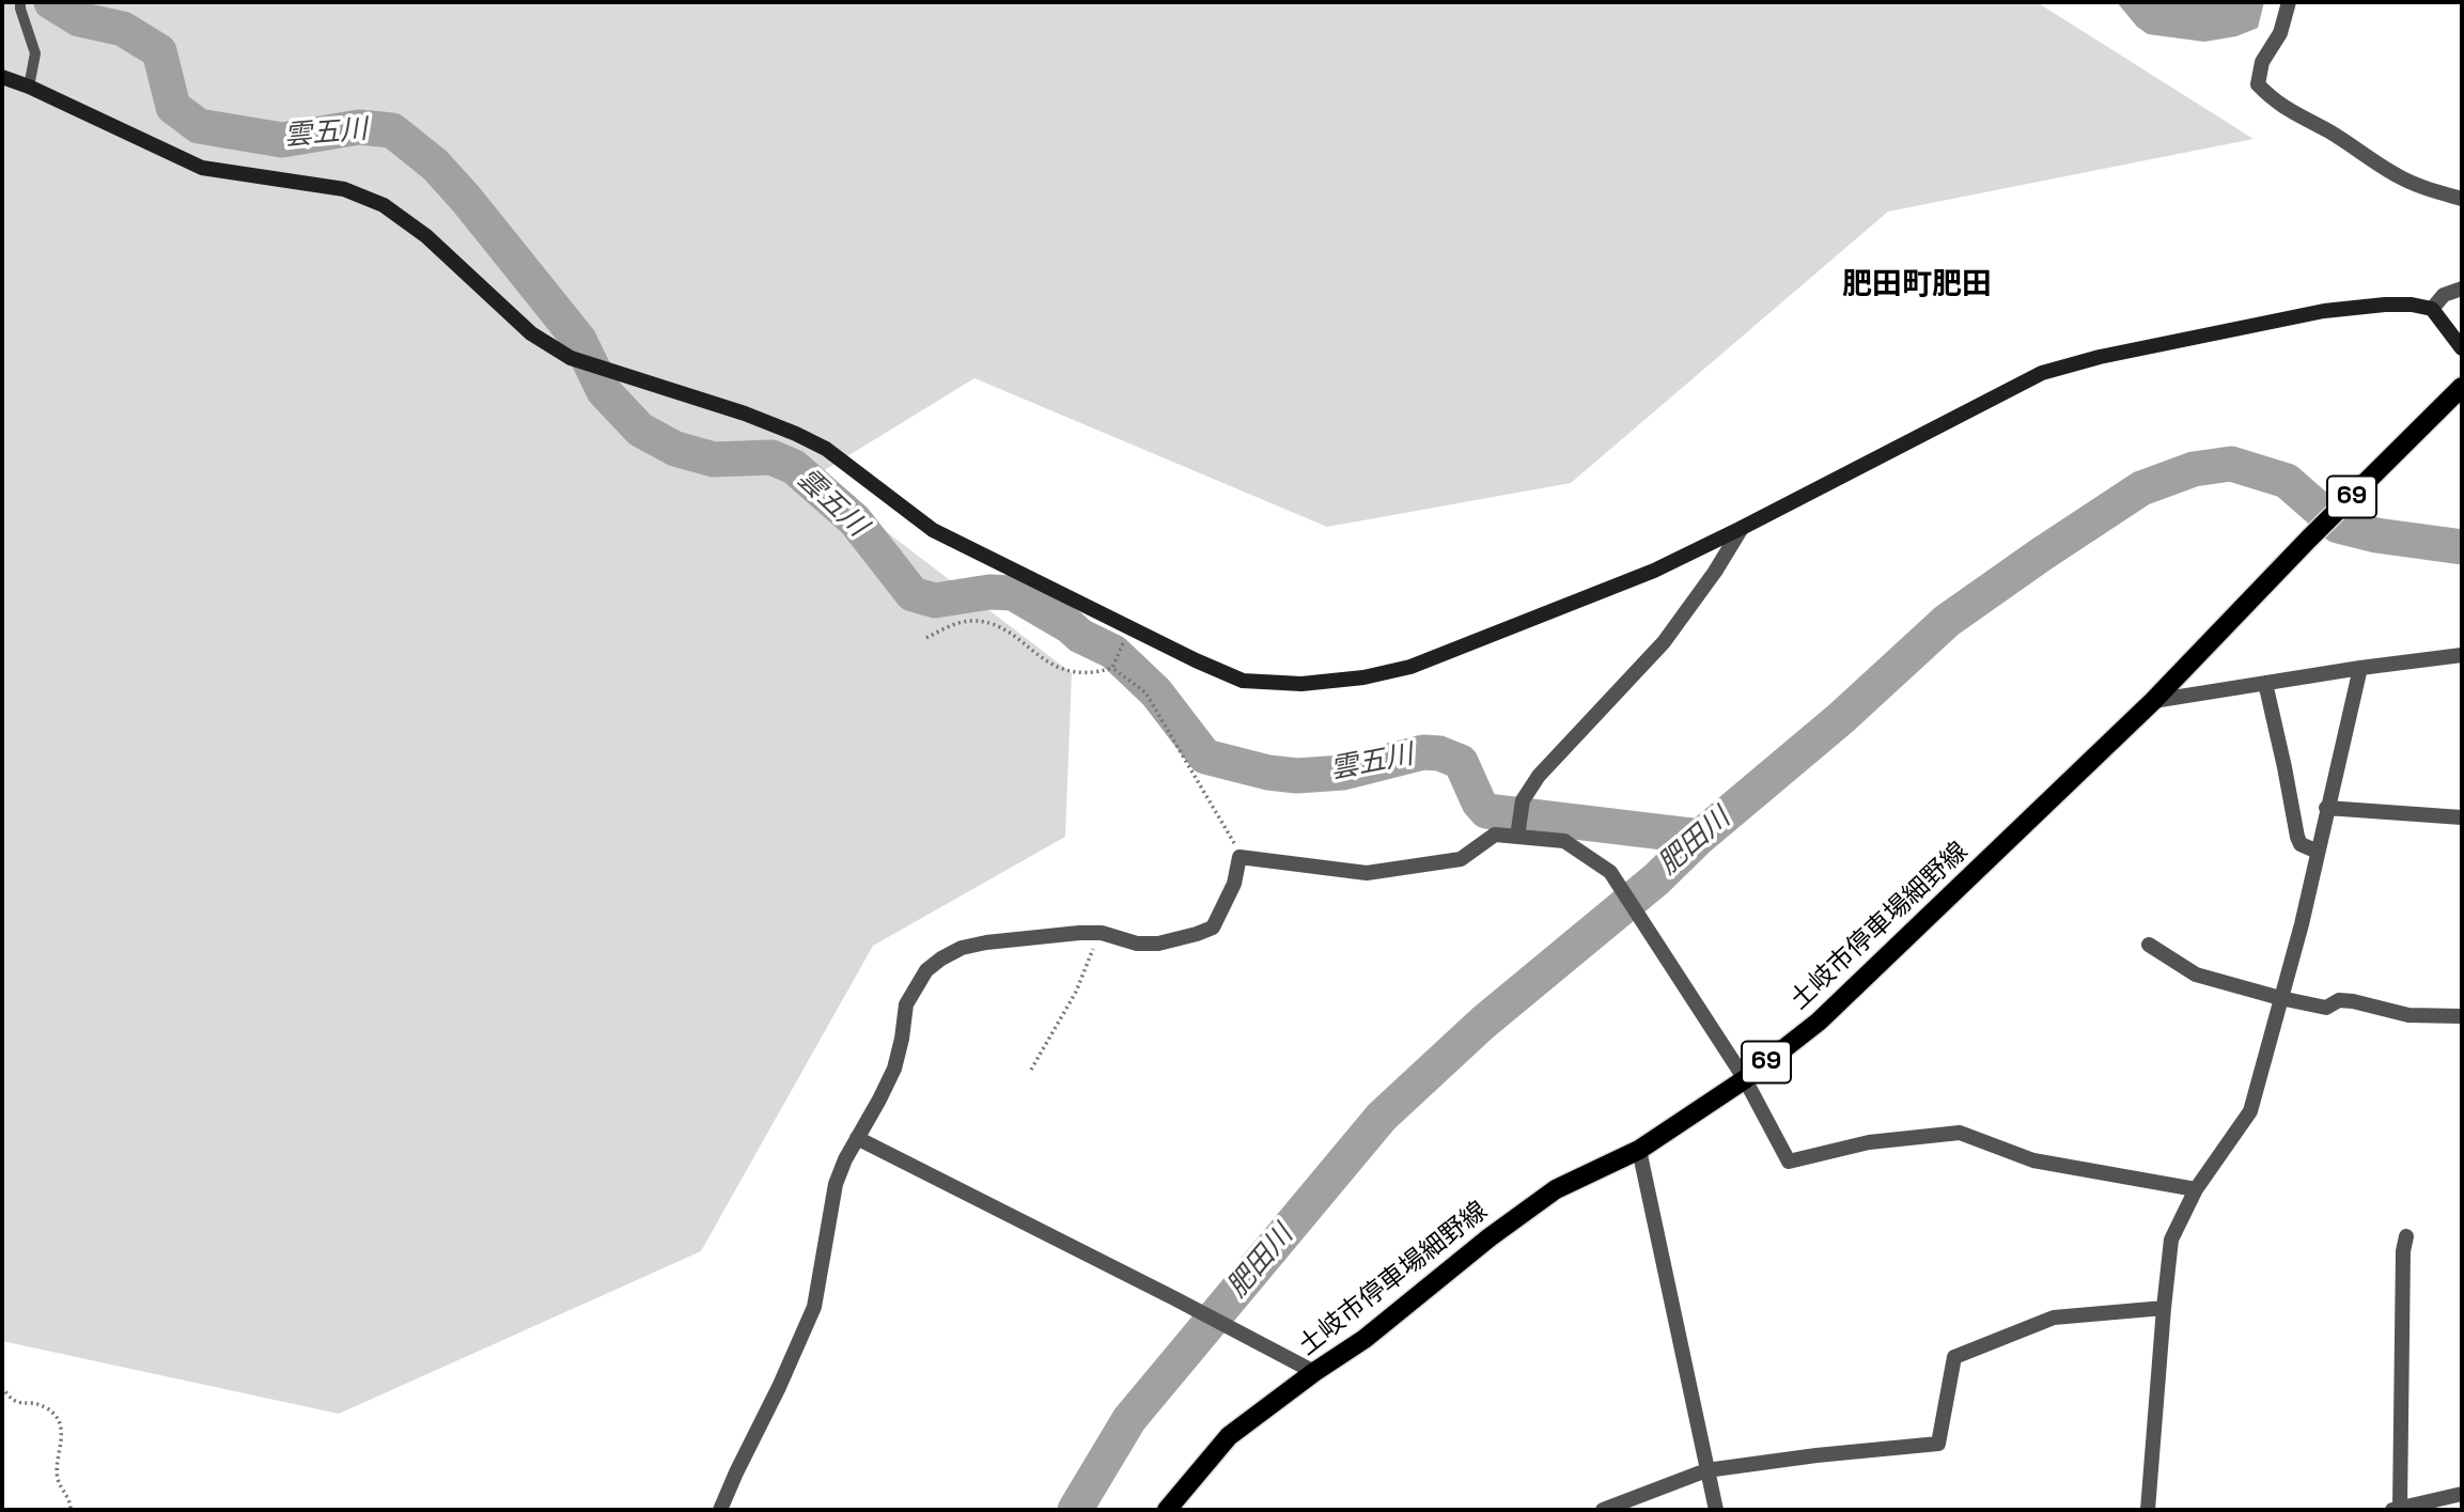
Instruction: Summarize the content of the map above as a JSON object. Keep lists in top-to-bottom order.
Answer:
{
  "streets": {
    "main road": ["69", "土岐市停車場細野線"]
  },
  "districts": ["肥田町肥田"],
  "water": ["雲五川", "肥田川"]
}
